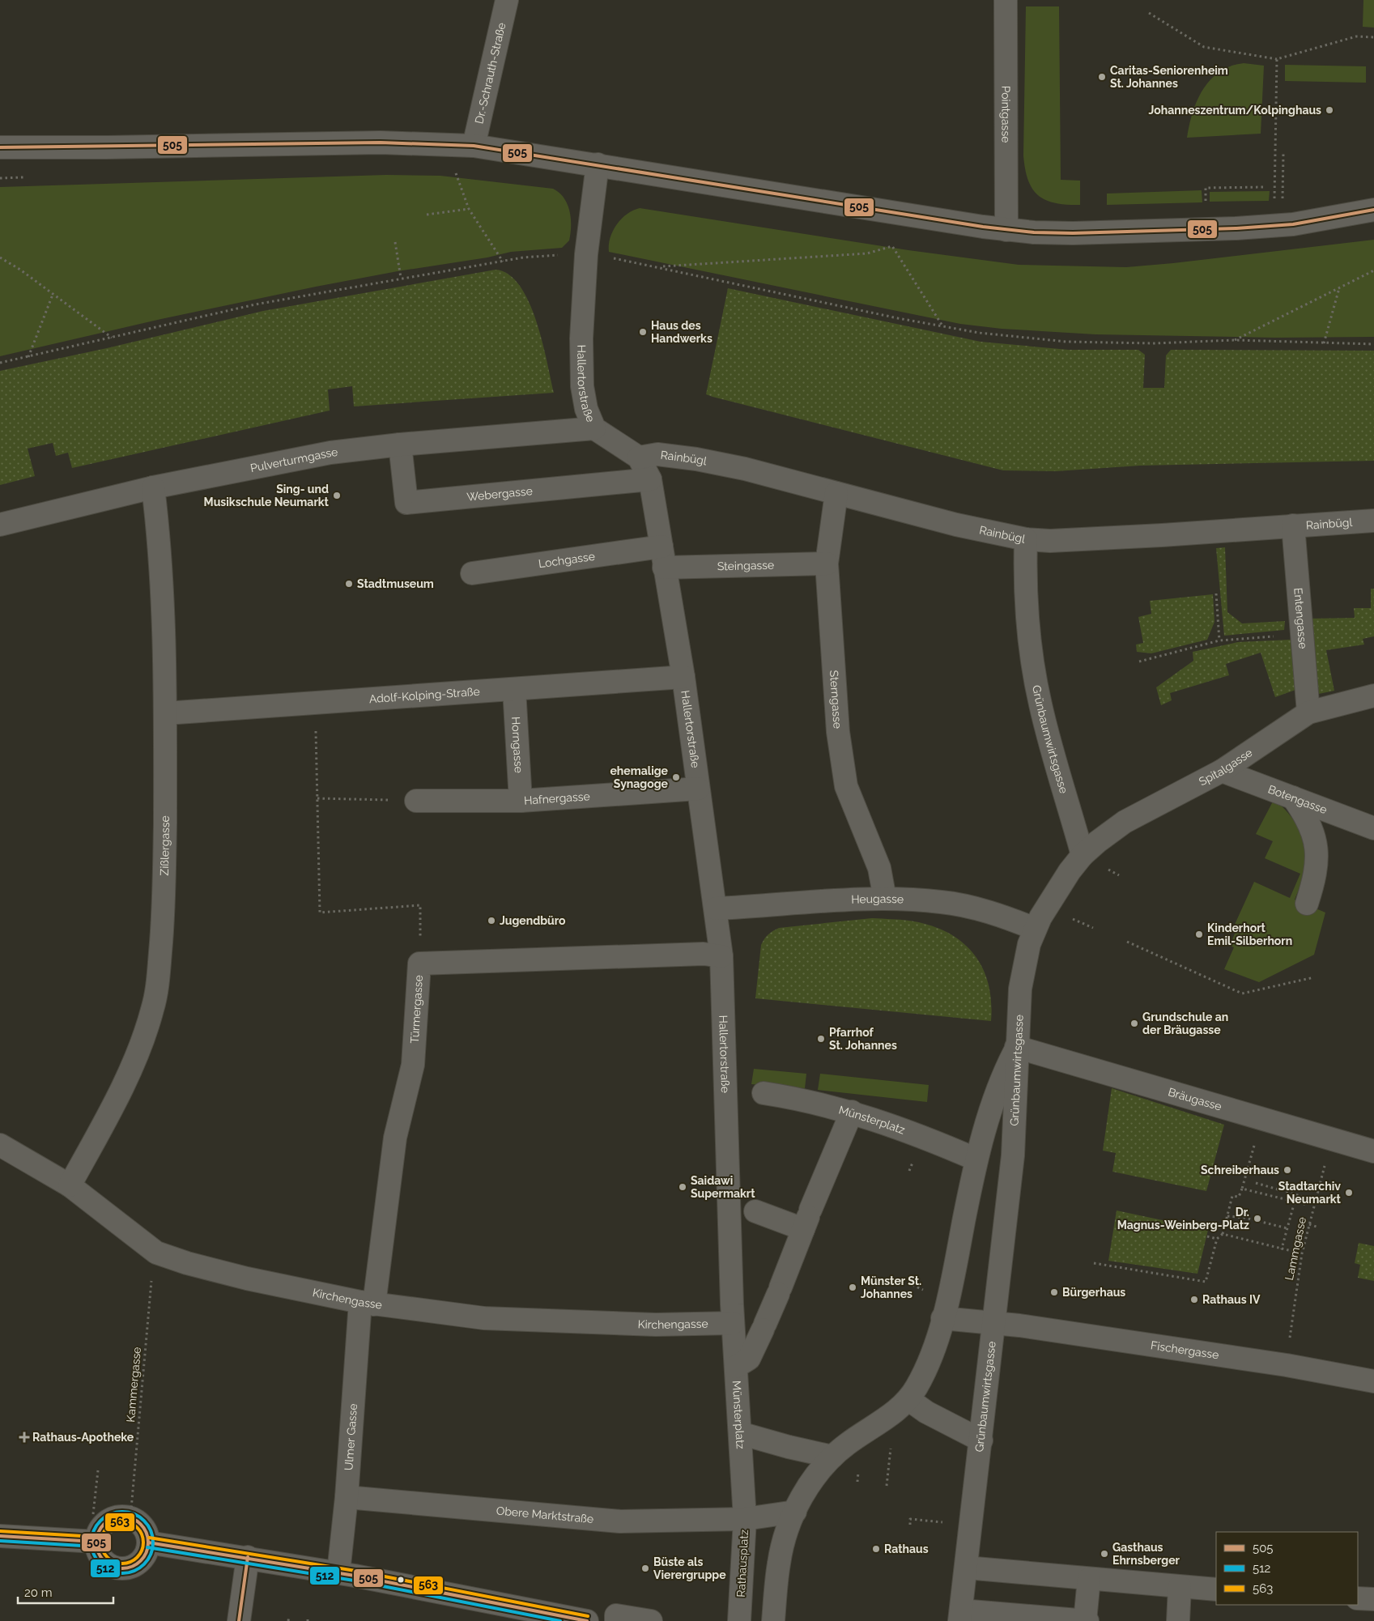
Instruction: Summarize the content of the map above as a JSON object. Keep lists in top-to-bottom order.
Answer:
{
  "streets": {
    "street": [
      "Dr.-Schrauth-Straße",
      "Pointgasse",
      "Hallertorstraße",
      "Rainbügl",
      "Pulverturmgasse",
      "Webergasse",
      "Lochgasse",
      "Steingasse",
      "Entengasse",
      "Adolf-Kolping-Straße",
      "Sterngasse",
      "Grünbaumwirtsgasse",
      "Horngasse",
      "Spitalgasse",
      "Hafnergasse",
      "Botengasse",
      "Zißlergasse",
      "Heugasse",
      "Türmergasse",
      "Bräugasse",
      "Münsterplatz",
      "Kirchengasse",
      "Fischergasse",
      "Ulmer Gasse",
      "Obere Marktstraße",
      "Rathausplatz"
    ],
    "path": ["Lammgasse", "Kammergasse"]
  },
  "crossings": [
    ["Hallertorstraße", "Rainbügl"],
    ["Hallertorstraße", "Pulverturmgasse"],
    ["Hallertorstraße", "Webergasse"],
    ["Hallertorstraße", "Lochgasse"],
    ["Hallertorstraße", "Steingasse"],
    ["Hallertorstraße", "Adolf-Kolping-Straße"],
    ["Hallertorstraße", "Hafnergasse"],
    ["Hallertorstraße", "Heugasse"],
    ["Hallertorstraße", "Türmergasse"],
    ["Hallertorstraße", "Münsterplatz"],
    ["Hallertorstraße", "Kirchengasse"],
    ["Rainbügl", "Entengasse"],
    ["Rainbügl", "Sterngasse"],
    ["Rainbügl", "Grünbaumwirtsgasse"],
    ["Pulverturmgasse", "Webergasse"],
    ["Pulverturmgasse", "Zißlergasse"],
    ["Lochgasse", "Steingasse"],
    ["Steingasse", "Sterngasse"],
    ["Entengasse", "Spitalgasse"],
    ["Adolf-Kolping-Straße", "Horngasse"],
    ["Adolf-Kolping-Straße", "Zißlergasse"],
    ["Sterngasse", "Heugasse"],
    ["Grünbaumwirtsgasse", "Spitalgasse"],
    ["Grünbaumwirtsgasse", "Heugasse"],
    ["Grünbaumwirtsgasse", "Bräugasse"],
    ["Grünbaumwirtsgasse", "Fischergasse"],
    ["Horngasse", "Hafnergasse"],
    ["Spitalgasse", "Botengasse"],
    ["Zißlergasse", "Kirchengasse"],
    ["Türmergasse", "Kirchengasse"],
    ["Türmergasse", "Ulmer Gasse"],
    ["Bräugasse", "Lammgasse"],
    ["Münsterplatz", "Kirchengasse"],
    ["Münsterplatz", "Obere Marktstraße"],
    ["Münsterplatz", "Rathausplatz"],
    ["Lammgasse", "Fischergasse"],
    ["Kirchengasse", "Kammergasse"],
    ["Kirchengasse", "Ulmer Gasse"],
    ["Ulmer Gasse", "Obere Marktstraße"],
    ["Obere Marktstraße", "Rathausplatz"]
  ],
  "places": {
    "other": [
      "Caritas-Seniorenheim St. Johannes",
      "Johanneszentrum/Kolpinghaus",
      "Haus des Handwerks",
      "Sing- und Musikschule Neumarkt",
      "Stadtmuseum",
      "ehemalige Synagoge",
      "Jugendbüro",
      "Kinderhort Emil-Silberhorn",
      "Grundschule an der Bräugasse",
      "Pfarrhof St. Johannes",
      "Schreiberhaus",
      "Saidawi Supermakrt",
      "Stadtarchiv Neumarkt",
      "Dr. Magnus-Weinberg-Platz",
      "Münster St. Johannes",
      "Bürgerhaus",
      "Rathaus IV",
      "Rathaus",
      "Gasthaus Ehrnsberger",
      "Büste als Vierergruppe"
    ],
    "health": ["Rathaus-Apotheke"]
  },
  "lines": ["transit line 505", "transit line 512", "transit line 563"],
  "legend": ["505", "512", "563"],
  "scale_bar": "20 m"
}
